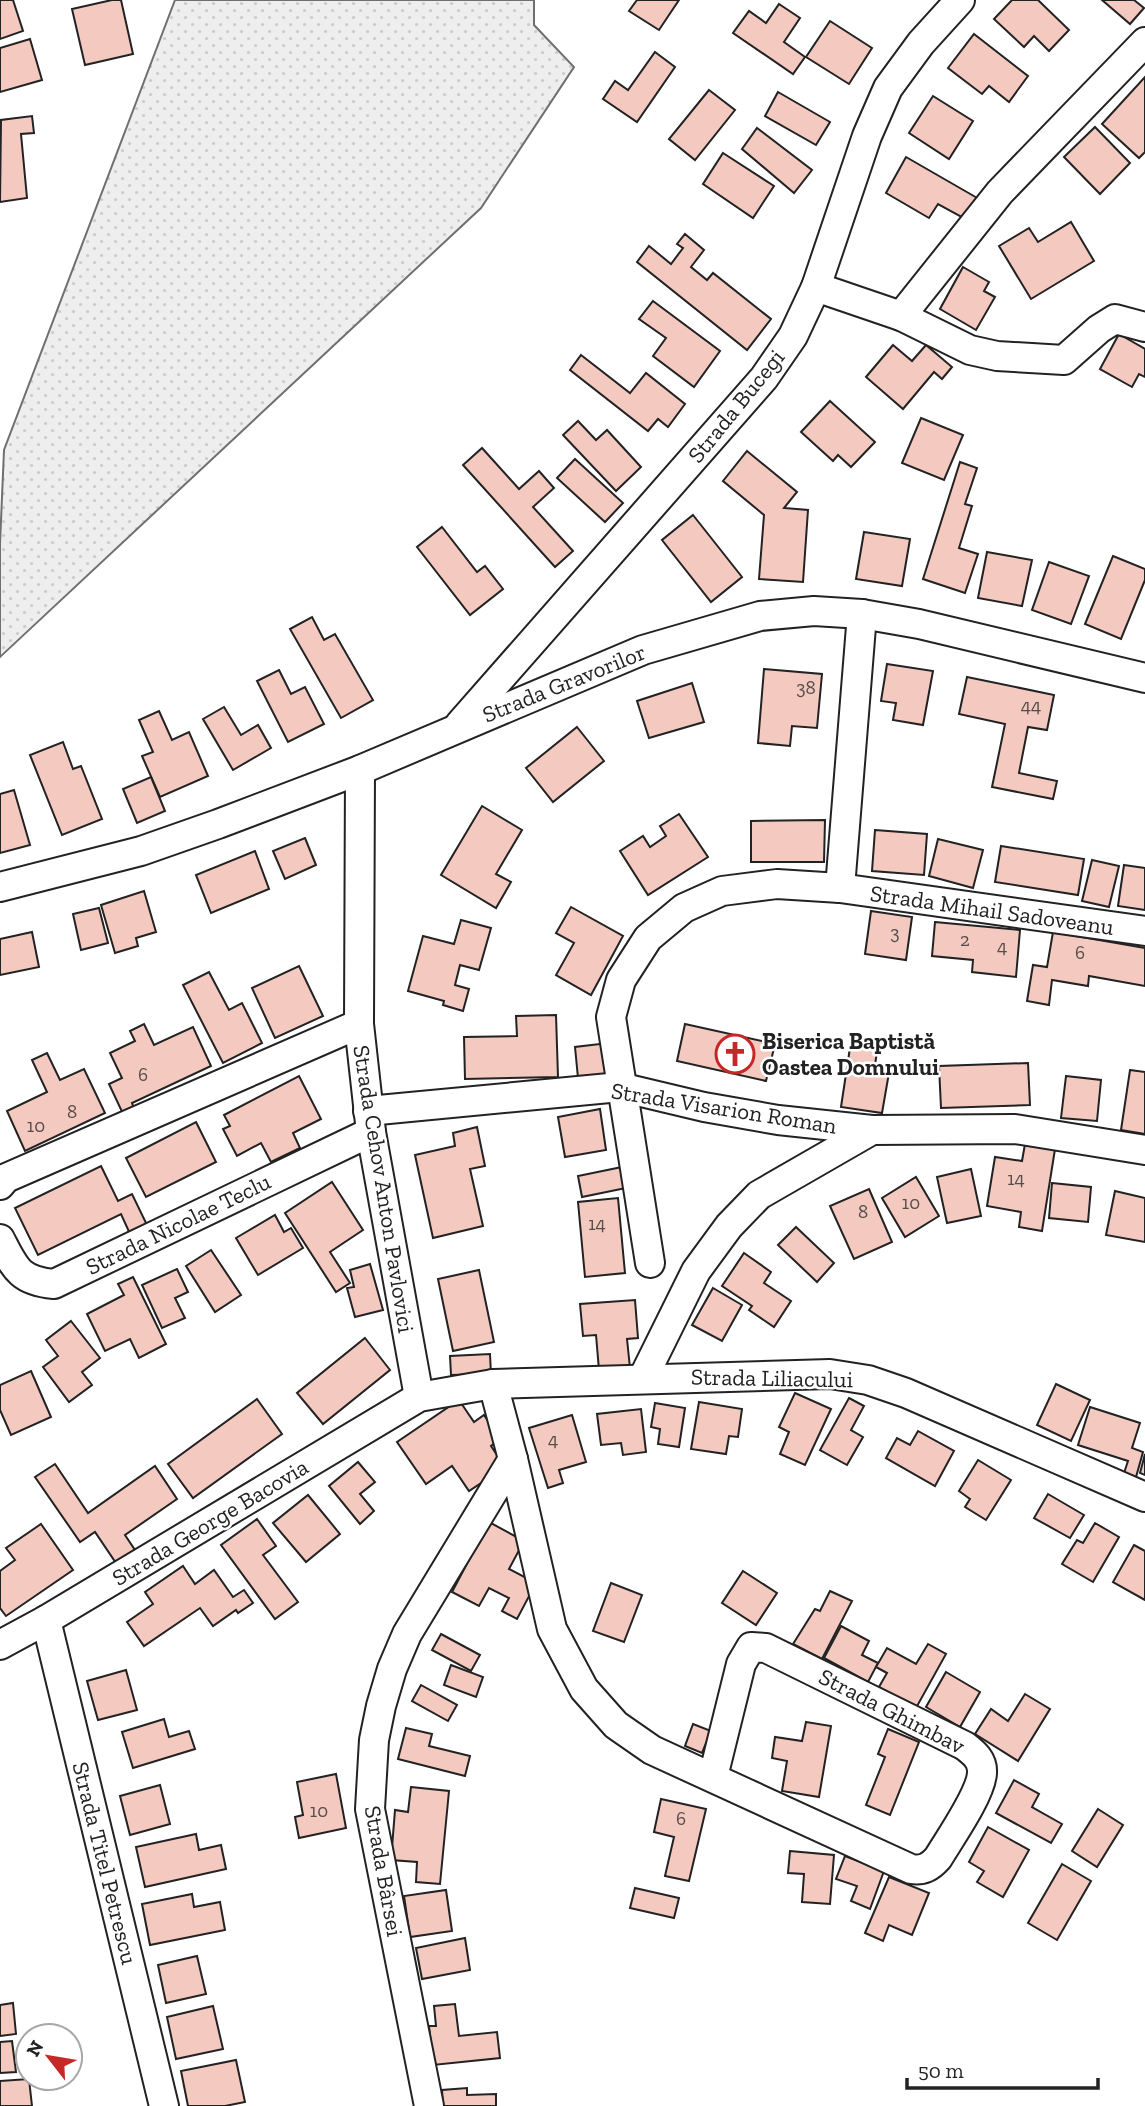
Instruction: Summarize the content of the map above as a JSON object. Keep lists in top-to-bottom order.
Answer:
{
  "streets": {
    "street": [
      "Strada Bucegi",
      "Strada Gravorilor",
      "Strada Mihail Sadoveanu",
      "Strada Visarion Roman",
      "Strada Cehov Anton Pavlovici",
      "Strada Nicolae Teclu",
      "Strada Liliacului",
      "Strada George Bacovia",
      "Strada Ghimbav",
      "Strada Titel Petrescu",
      "Strada Bârsei"
    ]
  },
  "crossings": [
    ["Strada Bucegi", "Strada Gravorilor"],
    ["Strada Gravorilor", "Strada Cehov Anton Pavlovici"],
    ["Strada Mihail Sadoveanu", "Strada Visarion Roman"],
    ["Strada Visarion Roman", "Strada Cehov Anton Pavlovici"],
    ["Strada Visarion Roman", "Strada Nicolae Teclu"],
    ["Strada Cehov Anton Pavlovici", "Strada Nicolae Teclu"],
    ["Strada Cehov Anton Pavlovici", "Strada Liliacului"],
    ["Strada Cehov Anton Pavlovici", "Strada George Bacovia"],
    ["Strada Liliacului", "Strada George Bacovia"],
    ["Strada Liliacului", "Strada Ghimbav"],
    ["Strada George Bacovia", "Strada Titel Petrescu"],
    ["Strada Ghimbav", "Strada Bârsei"]
  ],
  "places": {
    "church": ["Biserica Baptistă Oastea Domnului"]
  },
  "house_numbers": [
    "38",
    "44",
    "3",
    "2",
    "4",
    "6",
    "6",
    "8",
    "10",
    "14",
    "10",
    "8",
    "14",
    "4",
    "10",
    "6"
  ],
  "scale_bar": "50 m",
  "north": "top left"
}
